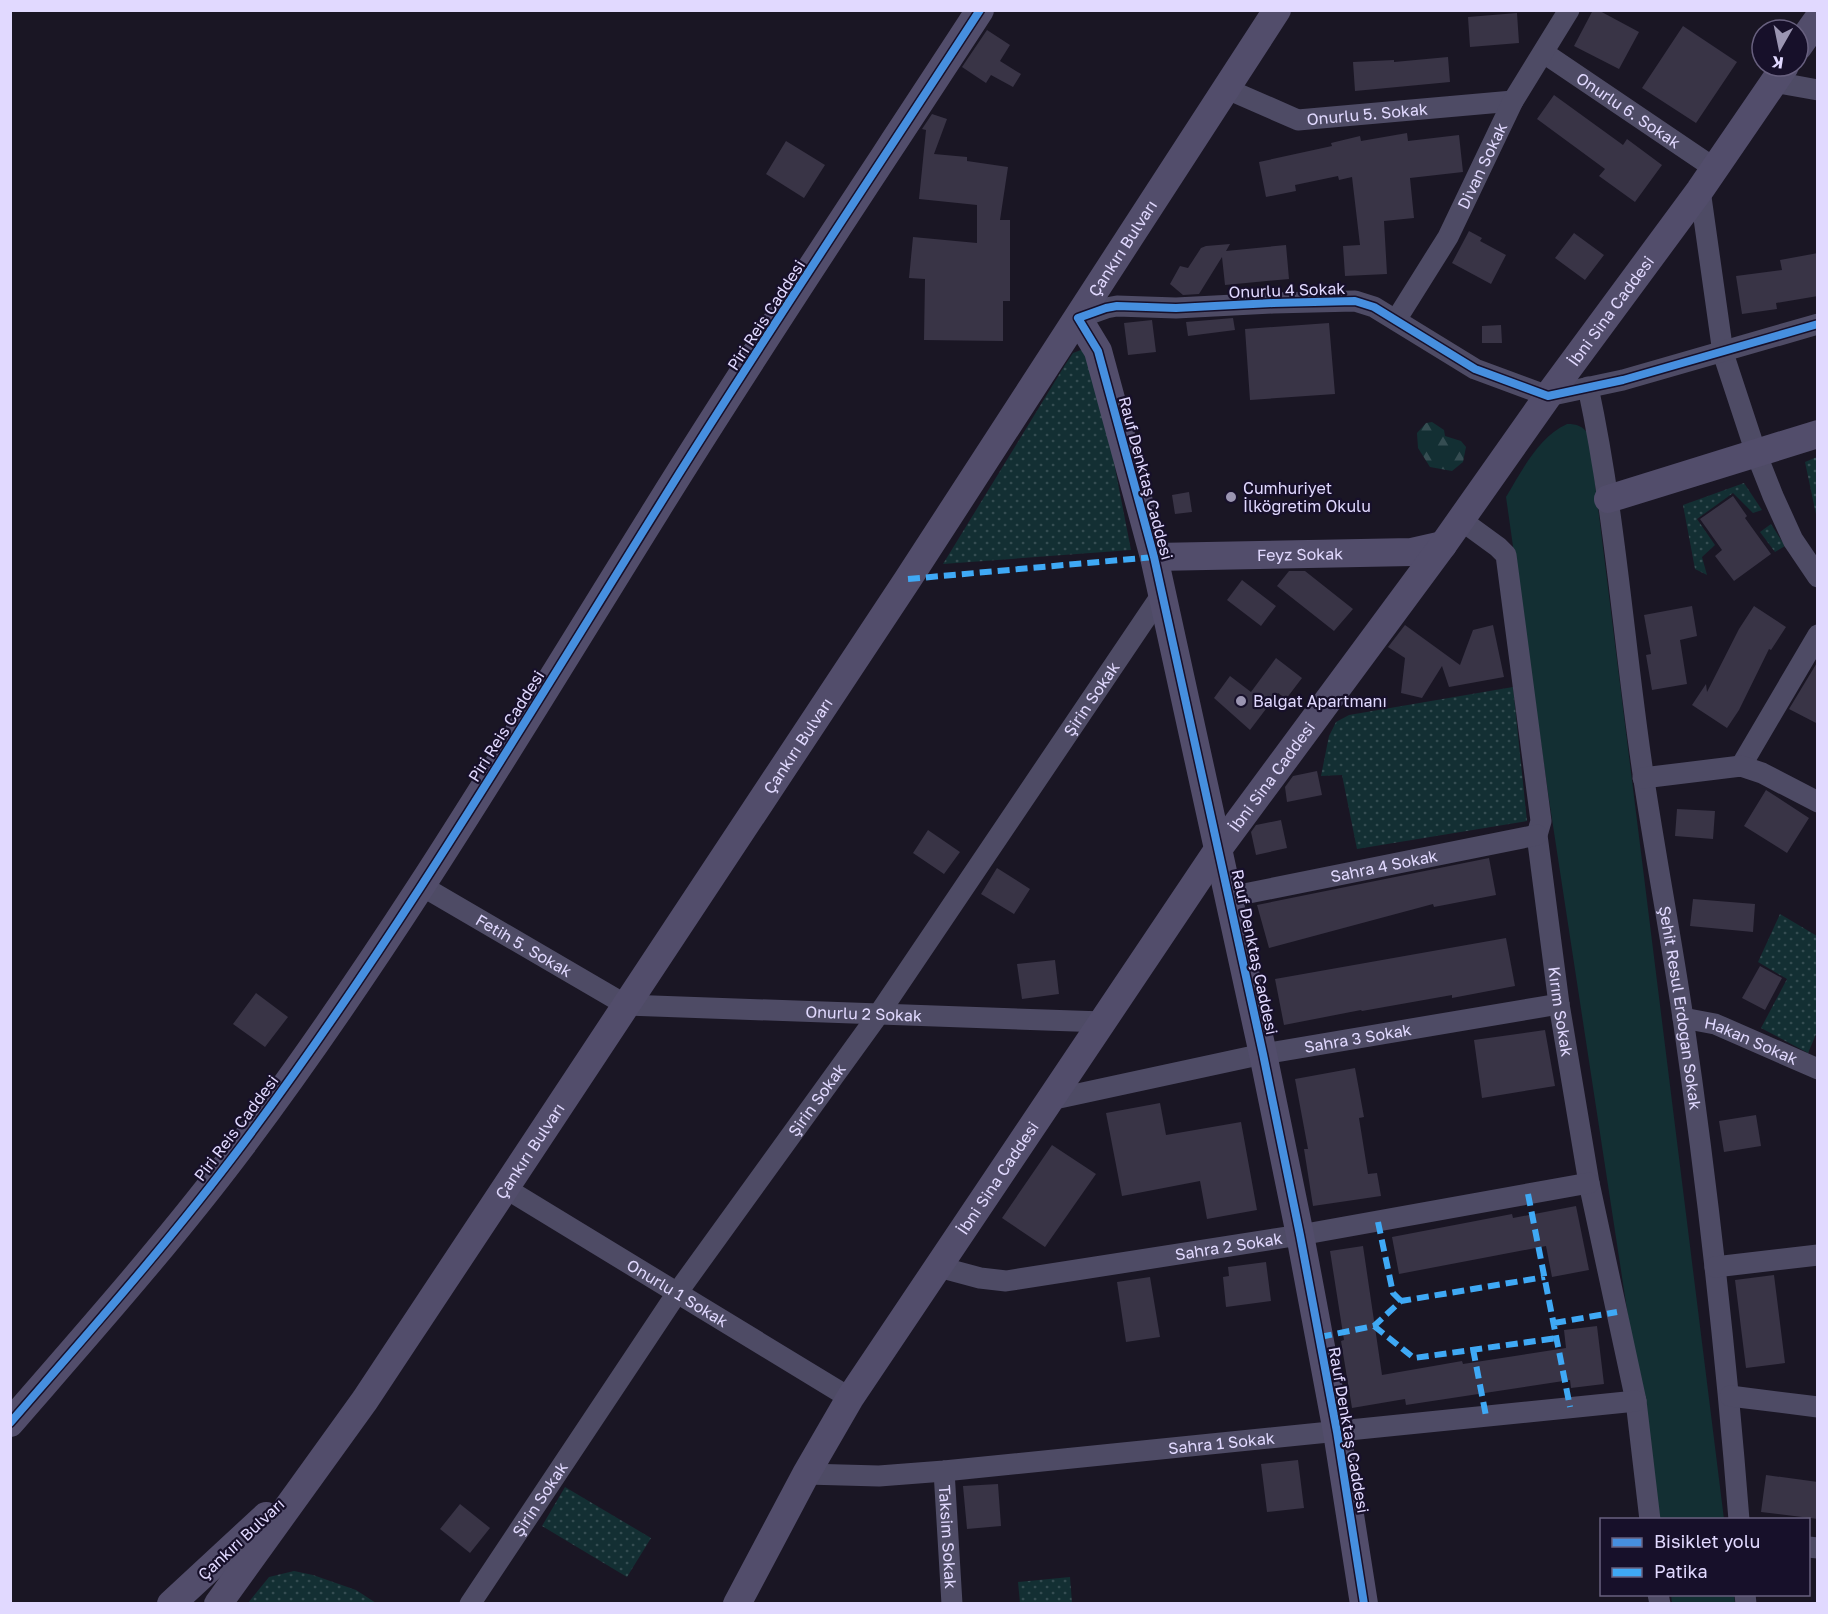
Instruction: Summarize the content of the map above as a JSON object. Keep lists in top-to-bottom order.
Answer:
{
  "streets": {
    "street": [
      "Onurlu 6. Sokak",
      "Onurlu 5. Sokak",
      "Divan Sokak",
      "Çankırı Bulvarı",
      "Onurlu 4 Sokak",
      "İbni Sina Caddesi",
      "Piri Reis Caddesi",
      "Rauf Denktaş Caddesi",
      "Feyz Sokak",
      "Şirin Sokak",
      "Sahra 4 Sokak",
      "Fetih 5. Sokak",
      "Şehit Resul Erdoğan Sokak",
      "Kırım Sokak",
      "Onurlu 2 Sokak",
      "Sahra 3 Sokak",
      "Hakan Sokak",
      "Sahra 2 Sokak",
      "Onurlu 1 Sokak",
      "Sahra 1 Sokak",
      "Taksim Sokak"
    ]
  },
  "crossings": [
    ["Onurlu 6. Sokak", "Divan Sokak"],
    ["Onurlu 6. Sokak", "İbni Sina Caddesi"],
    ["Onurlu 5. Sokak", "Divan Sokak"],
    ["Onurlu 5. Sokak", "Çankırı Bulvarı"],
    ["Divan Sokak", "Onurlu 4 Sokak"],
    ["Çankırı Bulvarı", "Onurlu 4 Sokak"],
    ["Çankırı Bulvarı", "Rauf Denktaş Caddesi"],
    ["Çankırı Bulvarı", "Fetih 5. Sokak"],
    ["Çankırı Bulvarı", "Onurlu 2 Sokak"],
    ["Çankırı Bulvarı", "Onurlu 1 Sokak"],
    ["Onurlu 4 Sokak", "İbni Sina Caddesi"],
    ["Onurlu 4 Sokak", "Rauf Denktaş Caddesi"],
    ["İbni Sina Caddesi", "Rauf Denktaş Caddesi"],
    ["İbni Sina Caddesi", "Feyz Sokak"],
    ["İbni Sina Caddesi", "Kırım Sokak"],
    ["İbni Sina Caddesi", "Onurlu 2 Sokak"],
    ["İbni Sina Caddesi", "Sahra 3 Sokak"],
    ["İbni Sina Caddesi", "Sahra 2 Sokak"],
    ["İbni Sina Caddesi", "Onurlu 1 Sokak"],
    ["İbni Sina Caddesi", "Sahra 1 Sokak"],
    ["Piri Reis Caddesi", "Fetih 5. Sokak"],
    ["Rauf Denktaş Caddesi", "Feyz Sokak"],
    ["Rauf Denktaş Caddesi", "Şirin Sokak"],
    ["Rauf Denktaş Caddesi", "Sahra 4 Sokak"],
    ["Rauf Denktaş Caddesi", "Sahra 3 Sokak"],
    ["Rauf Denktaş Caddesi", "Sahra 2 Sokak"],
    ["Rauf Denktaş Caddesi", "Sahra 1 Sokak"],
    ["Şirin Sokak", "Onurlu 2 Sokak"],
    ["Şirin Sokak", "Onurlu 1 Sokak"],
    ["Sahra 4 Sokak", "Kırım Sokak"],
    ["Fetih 5. Sokak", "Onurlu 2 Sokak"],
    ["Şehit Resul Erdoğan Sokak", "Hakan Sokak"],
    ["Kırım Sokak", "Sahra 3 Sokak"],
    ["Kırım Sokak", "Sahra 2 Sokak"],
    ["Kırım Sokak", "Sahra 1 Sokak"],
    ["Sahra 1 Sokak", "Taksim Sokak"]
  ],
  "places": ["Cumhuriyet İlköğretim Okulu", "Balgat Apartmanı"],
  "legend": ["Bisiklet yolu", "Patika"],
  "north": "bottom"
}
